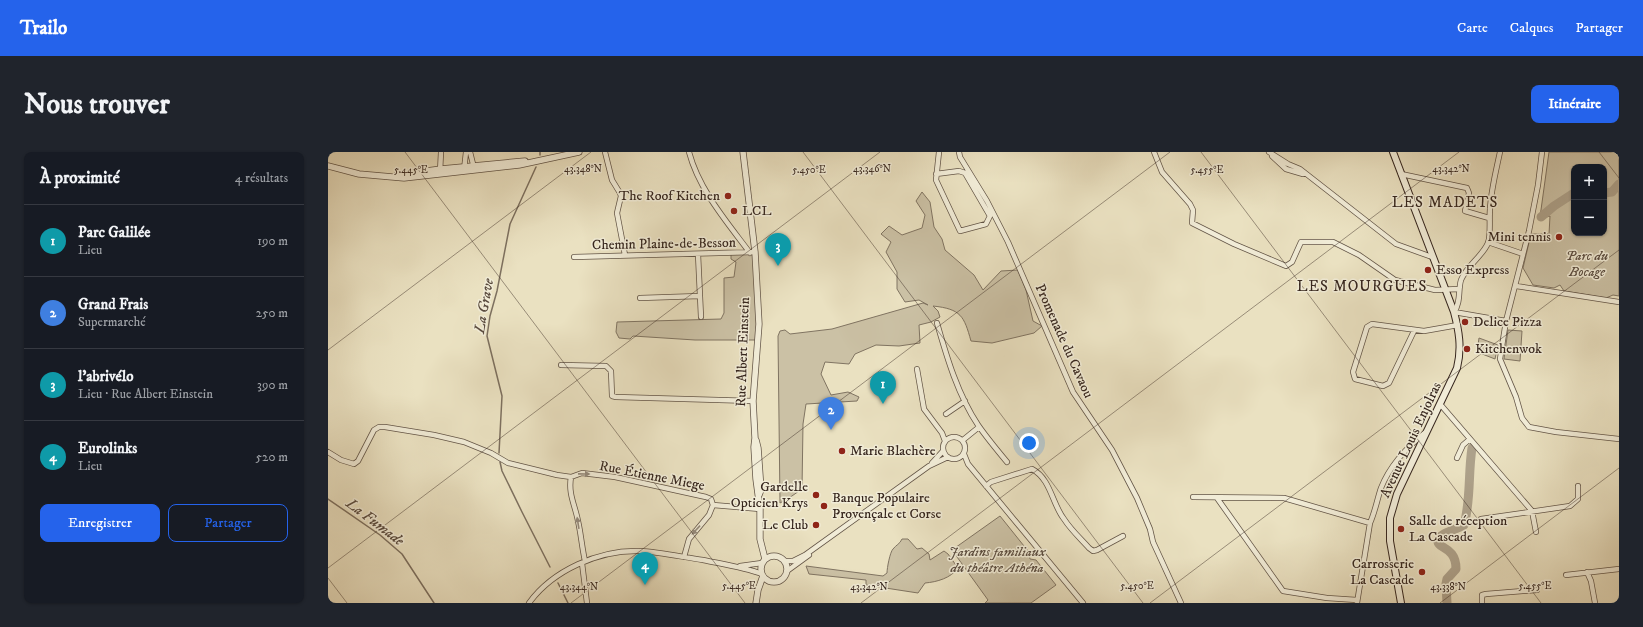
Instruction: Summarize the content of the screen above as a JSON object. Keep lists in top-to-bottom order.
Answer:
{
  "streets": {
    "main road": ["Avenue Louis Enjolras"],
    "street": [
      "Chemin Plaine-de-Besson",
      "Promenade du Cavaou",
      "Rue Albert Einstein",
      "Rue Étienne Miege"
    ]
  },
  "crossings": [
    ["Chemin Plaine-de-Besson", "Rue Albert Einstein"]
  ],
  "districts": ["LES MADETS", "LES MOURGUES"],
  "water": ["La Grave", "La Fumade"],
  "parks": ["Parc du Bocage", "Jardins familiaux du théâtre Athéna"],
  "places": [
    "The Roof Kitchen",
    "LCL",
    "Mini tennis",
    "Esso Express",
    "Delice Pizza",
    "Kitchenwok",
    "Marie Blachère",
    "Gardelle Opticien Krys",
    "Banque Populaire Provençale et Corse",
    "Le Club",
    "Salle de réception La Cascade",
    "Carrosserie La Cascade"
  ],
  "page": {
    "header": "Trailo",
    "nav": ["Carte", "Calques", "Partager"],
    "buttons": [
      "Itinéraire",
      ["Enregistrer", "Partager"]
    ],
    "title": "Nous trouver",
    "heading": ["À proximité", "4 résultats"],
    "map_buttons": ["+", "−"],
    "list": [
      {
        "mark": "1",
        "name": "Parc Galilée",
        "note": "Lieu",
        "value": "190 m"
      },
      {
        "mark": "2",
        "name": "Grand Frais",
        "note": "Supermarché",
        "value": "250 m"
      },
      {
        "mark": "3",
        "name": "l'abrivélo",
        "note": "Lieu · Rue Albert Einstein",
        "value": "390 m"
      },
      {
        "mark": "4",
        "name": "Eurolinks",
        "note": "Lieu",
        "value": "520 m"
      }
    ],
    "pins": [
      "3",
      "1",
      "2",
      "4"
    ]
  },
  "coordinates": [
    "43.348°N",
    "43.346°N",
    "43.342°N",
    "5.445°E",
    "5.450°E",
    "5.455°E",
    "43.344°N",
    "43.338°N"
  ]
}
